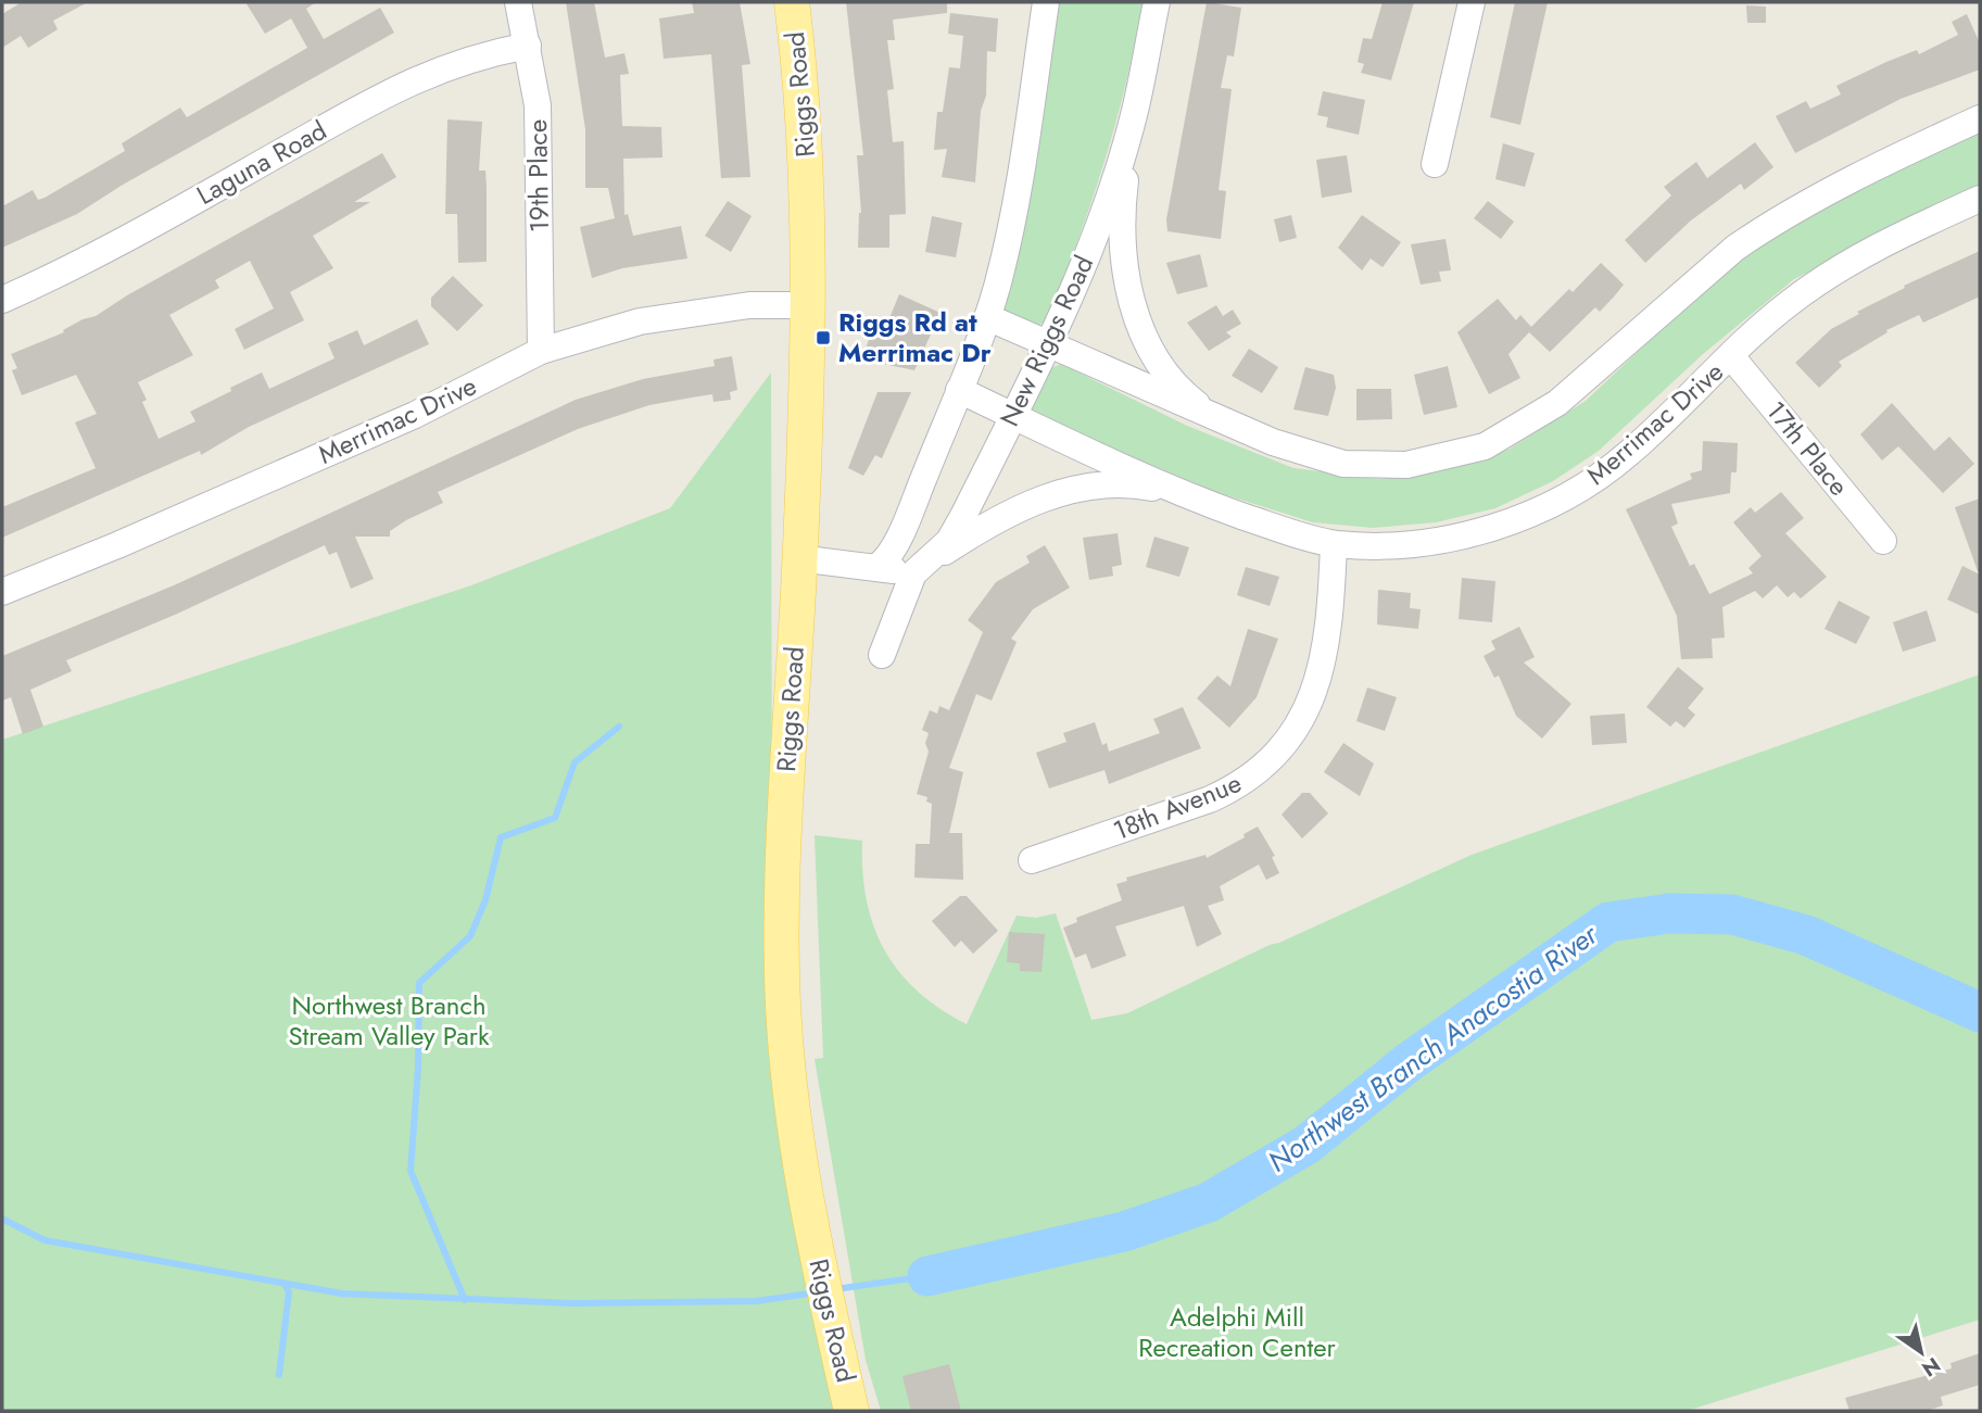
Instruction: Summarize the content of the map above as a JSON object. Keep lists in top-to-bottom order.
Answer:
{
  "streets": {
    "main road": ["Riggs Road"],
    "street": [
      "Laguna Road",
      "19th Place",
      "New Riggs Road",
      "Merrimac Drive",
      "17th Place",
      "18th Avenue"
    ]
  },
  "crossings": [
    ["Riggs Road", "Merrimac Drive"],
    ["Laguna Road", "19th Place"],
    ["19th Place", "Merrimac Drive"],
    ["New Riggs Road", "Merrimac Drive"],
    ["Merrimac Drive", "17th Place"],
    ["Merrimac Drive", "18th Avenue"]
  ],
  "water": ["Northwest Branch Anacostia River"],
  "parks": ["Northwest Branch Stream Valley Park", "Adelphi Mill Recreation Center"],
  "places": {
    "transit": ["Riggs Rd at Merrimac Dr"]
  },
  "north": "bottom right"
}
